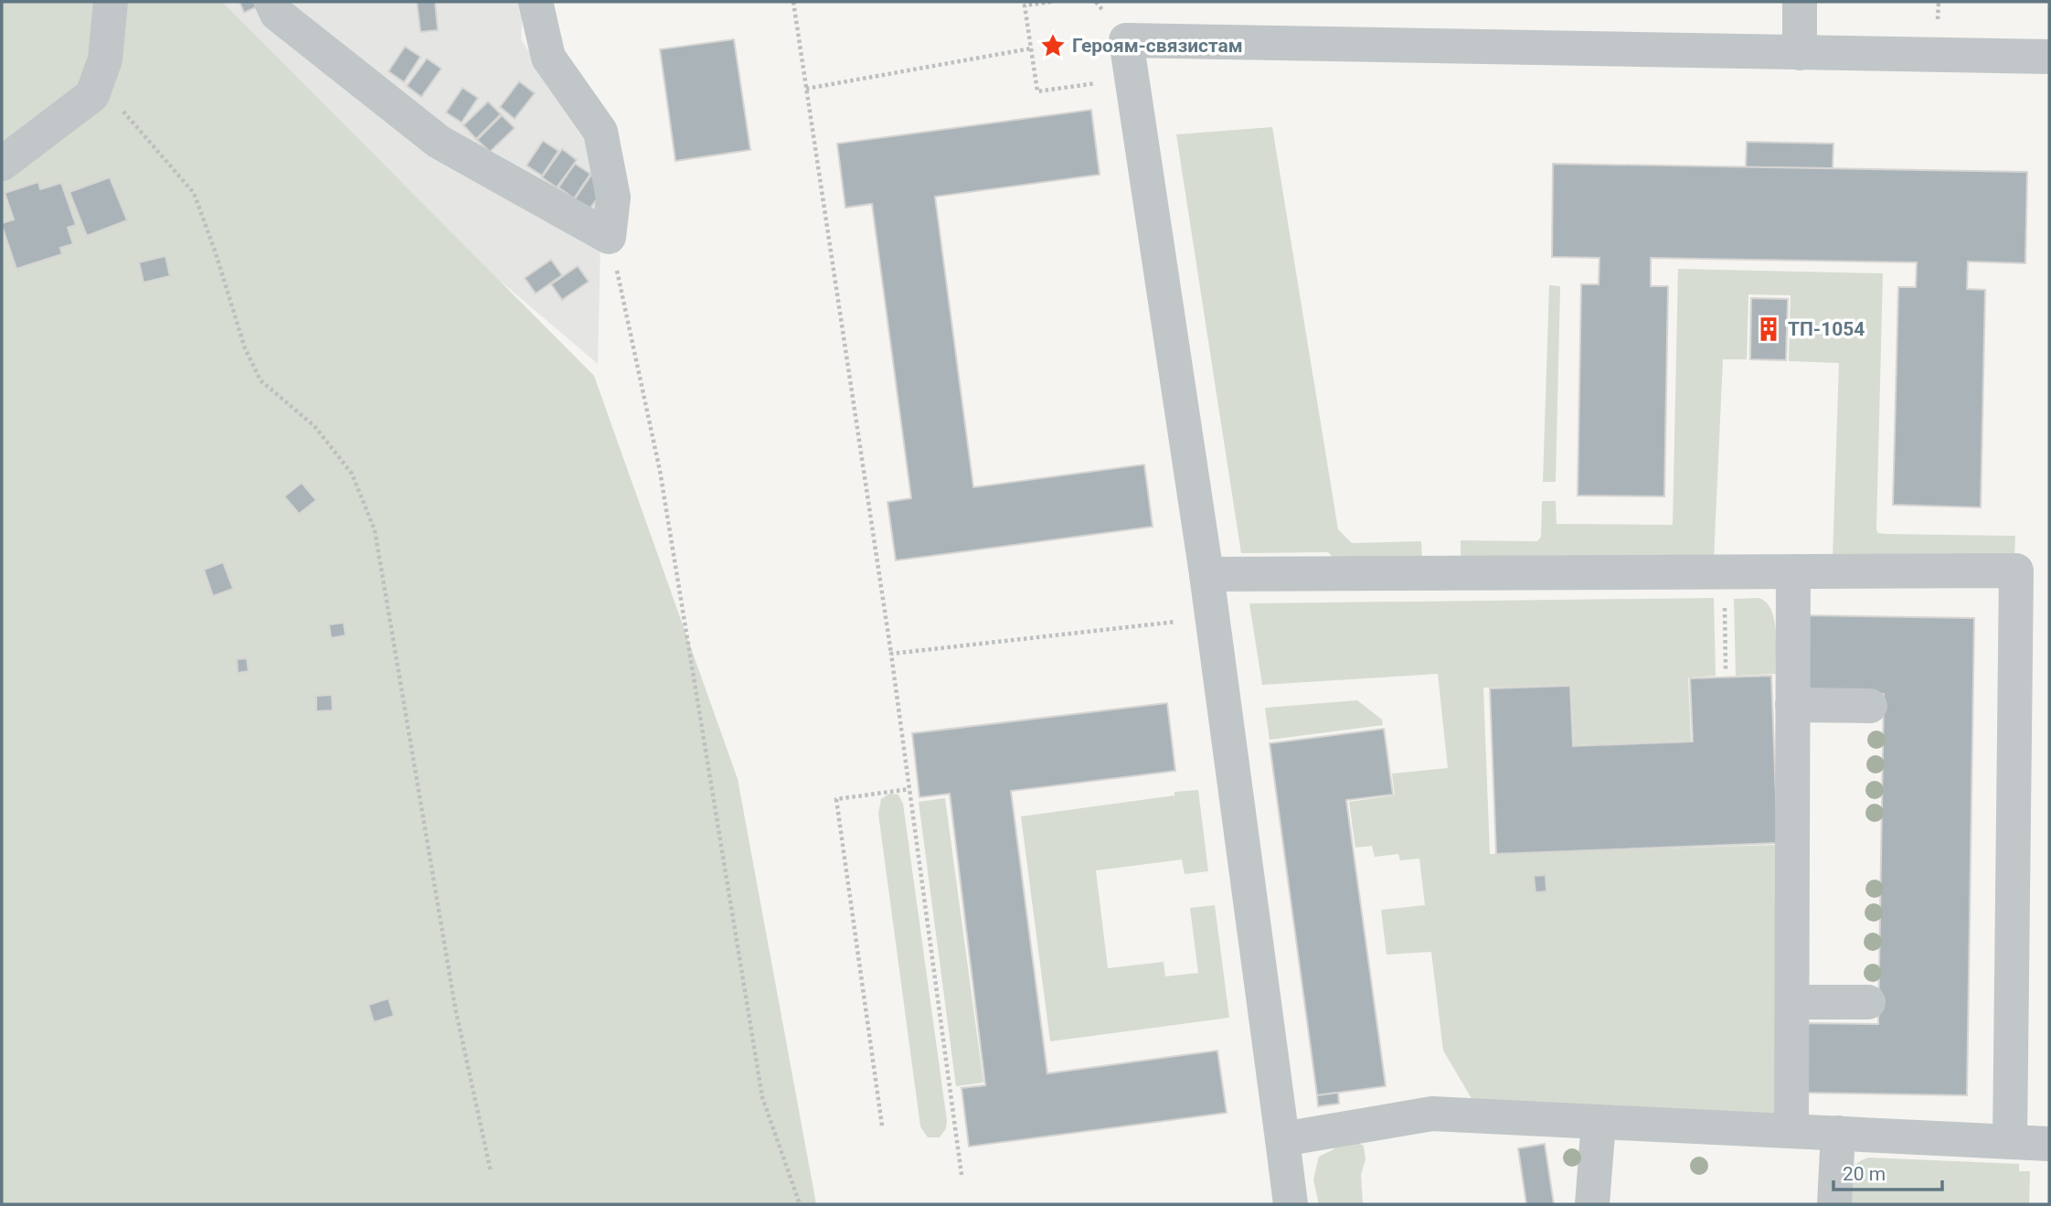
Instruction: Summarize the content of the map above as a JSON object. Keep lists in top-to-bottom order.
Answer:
{
  "places": {
    "place": ["Героям-связистам"],
    "building": ["ТП-1054"]
  },
  "scale_bar": "20 m"
}
